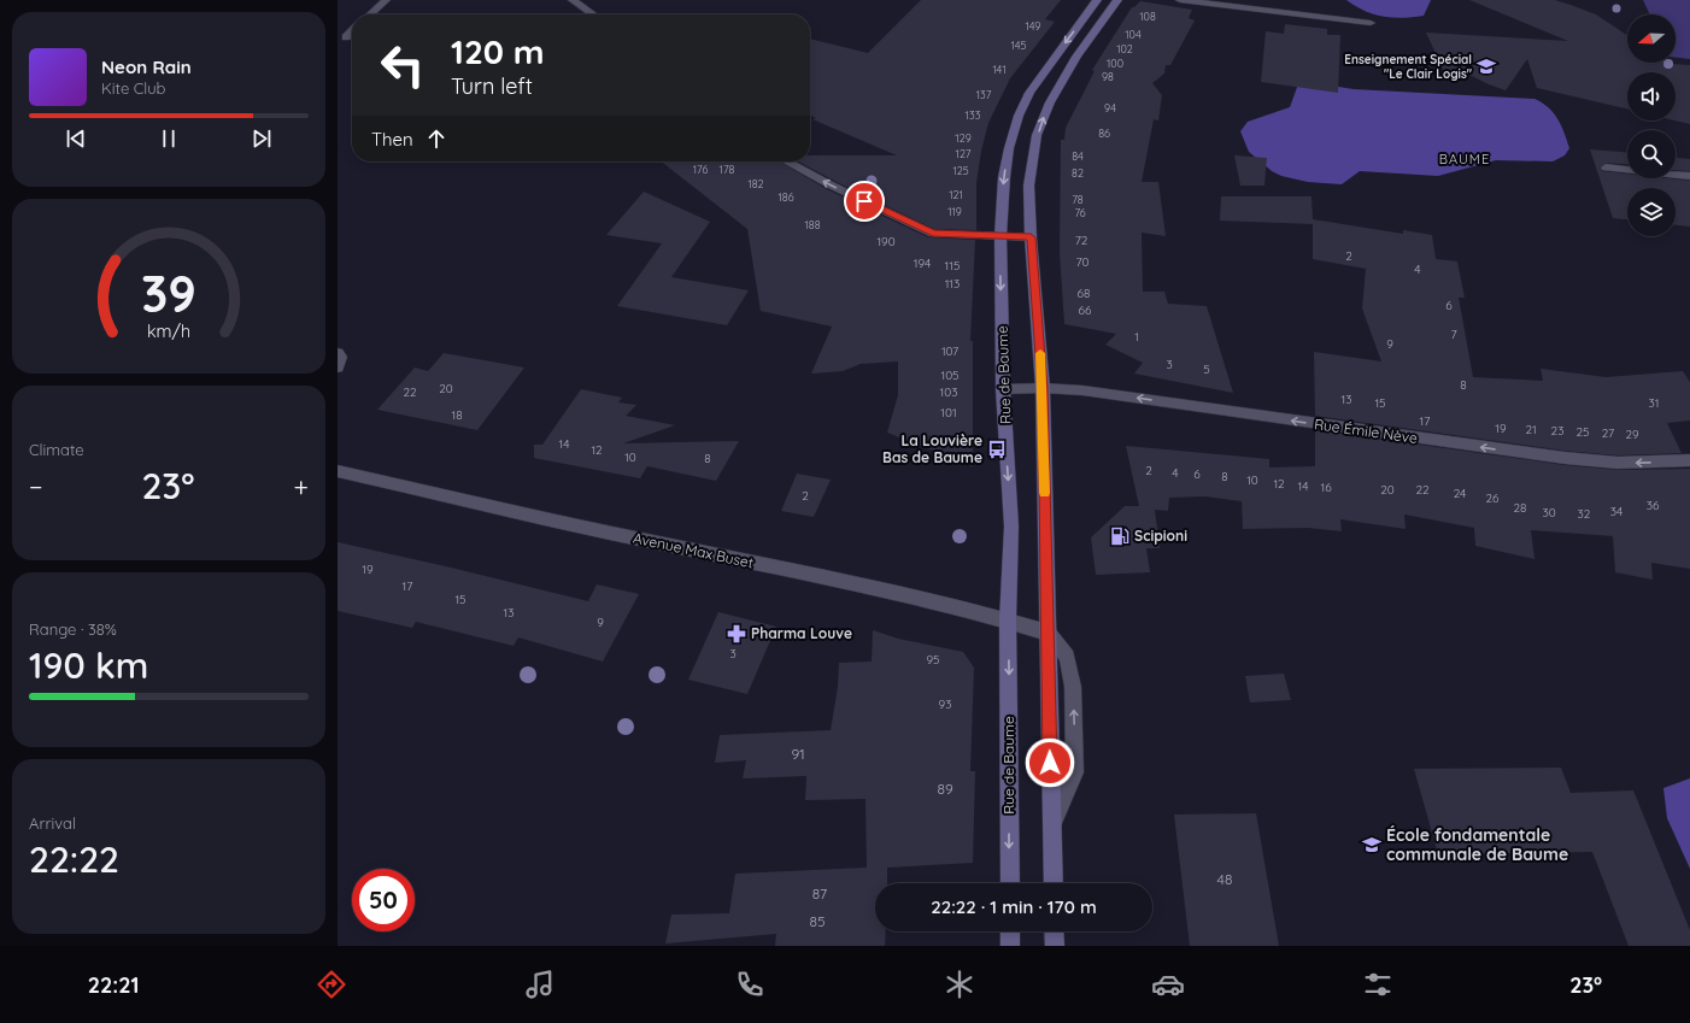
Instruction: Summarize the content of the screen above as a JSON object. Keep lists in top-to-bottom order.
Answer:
{
  "streets": {
    "main road": ["Rue de Baume"],
    "street": ["Rue Émile Nève", "Avenue Max Buset"]
  },
  "crossings": [
    ["Rue de Baume", "Rue Émile Nève"],
    ["Rue de Baume", "Avenue Max Buset"]
  ],
  "one_way": ["Rue Émile Nève"],
  "districts": ["BAUME"],
  "places": {
    "school or university": ["Enseignement Spécial \"Le Clair Logis\"", "École fondamentale communale de Baume"],
    "bus stop": ["La Louvière Bas de Baume"],
    "fuel station": ["Scipioni"],
    "pharmacy": ["Pharma Louve"]
  },
  "house_numbers": [
    "108",
    "149",
    "104",
    "145",
    "102",
    "100",
    "141",
    "98",
    "137",
    "94",
    "133",
    "86",
    "129",
    "127",
    "84",
    "176",
    "178",
    "125",
    "82",
    "182",
    "121",
    "186",
    "78",
    "119",
    "76",
    "188",
    "72",
    "190",
    "2",
    "70",
    "194",
    "115",
    "4",
    "113",
    "68",
    "6",
    "66",
    "7",
    "1",
    "9",
    "107",
    "3",
    "5",
    "105",
    "8",
    "20",
    "22",
    "103",
    "13",
    "15",
    "31",
    "101",
    "18",
    "17",
    "19",
    "21",
    "23",
    "25",
    "27",
    "29",
    "14",
    "12",
    "10",
    "8",
    "2",
    "4",
    "6",
    "8",
    "10",
    "12",
    "14",
    "16",
    "20",
    "22",
    "24",
    "2",
    "26",
    "36",
    "28",
    "34",
    "30",
    "32",
    "19",
    "17",
    "15",
    "13",
    "9",
    "3",
    "95",
    "93",
    "91",
    "89",
    "48",
    "87",
    "85"
  ],
  "north": "left",
  "page": {
    "turn": ["120 m", "Turn left"],
    "song": ["Neon Rain", "Kite Club"],
    "then": "Then",
    "tile": [
      "Climate",
      ["Range · 38%", "190 km"],
      ["Arrival", "22:22"]
    ],
    "heat": ["−", "23°", "+"],
    "limit": "50",
    "trip": "22:22 · 1 min · 170 m",
    "tabs": ["22:21", "23°"],
    "gauge": ["39", "km/h"]
  }
}
